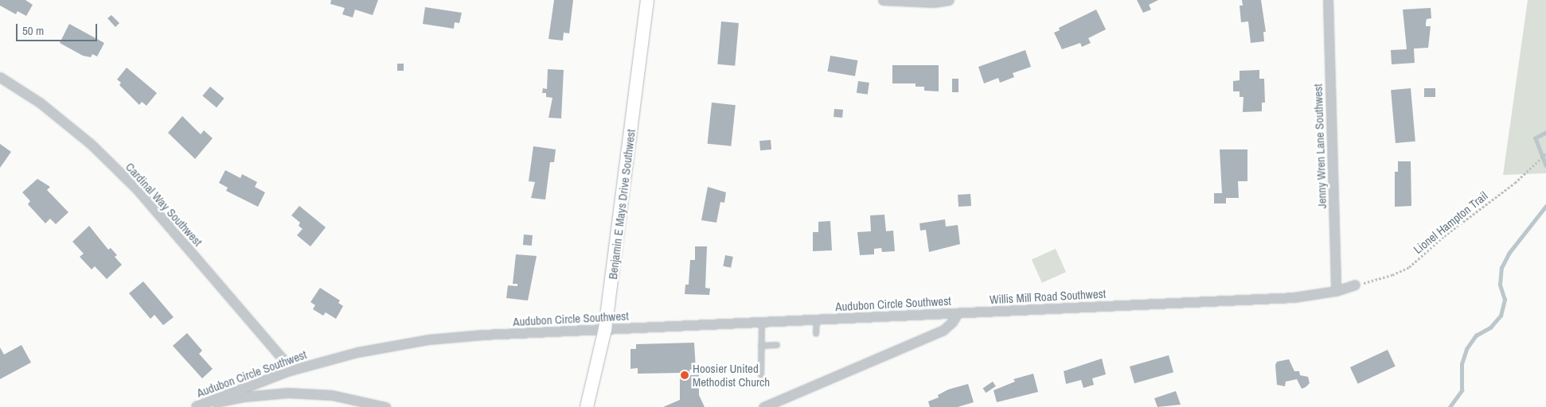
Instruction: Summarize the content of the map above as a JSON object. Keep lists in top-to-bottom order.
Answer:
{
  "streets": {
    "street": [
      "Jenny Wren Lane Southwest",
      "Cardinal Way Southwest",
      "Benjamin E Mays Drive Southwest",
      "Willis Mill Road Southwest",
      "Audubon Circle Southwest"
    ],
    "path": ["Lionel Hampton Trail"]
  },
  "crossings": [
    ["Jenny Wren Lane Southwest", "Willis Mill Road Southwest"],
    ["Cardinal Way Southwest", "Audubon Circle Southwest"],
    ["Benjamin E Mays Drive Southwest", "Audubon Circle Southwest"],
    ["Lionel Hampton Trail", "Willis Mill Road Southwest"],
    ["Willis Mill Road Southwest", "Audubon Circle Southwest"]
  ],
  "places": ["Hoosier United Methodist Church"],
  "scale_bar": "50 m"
}
